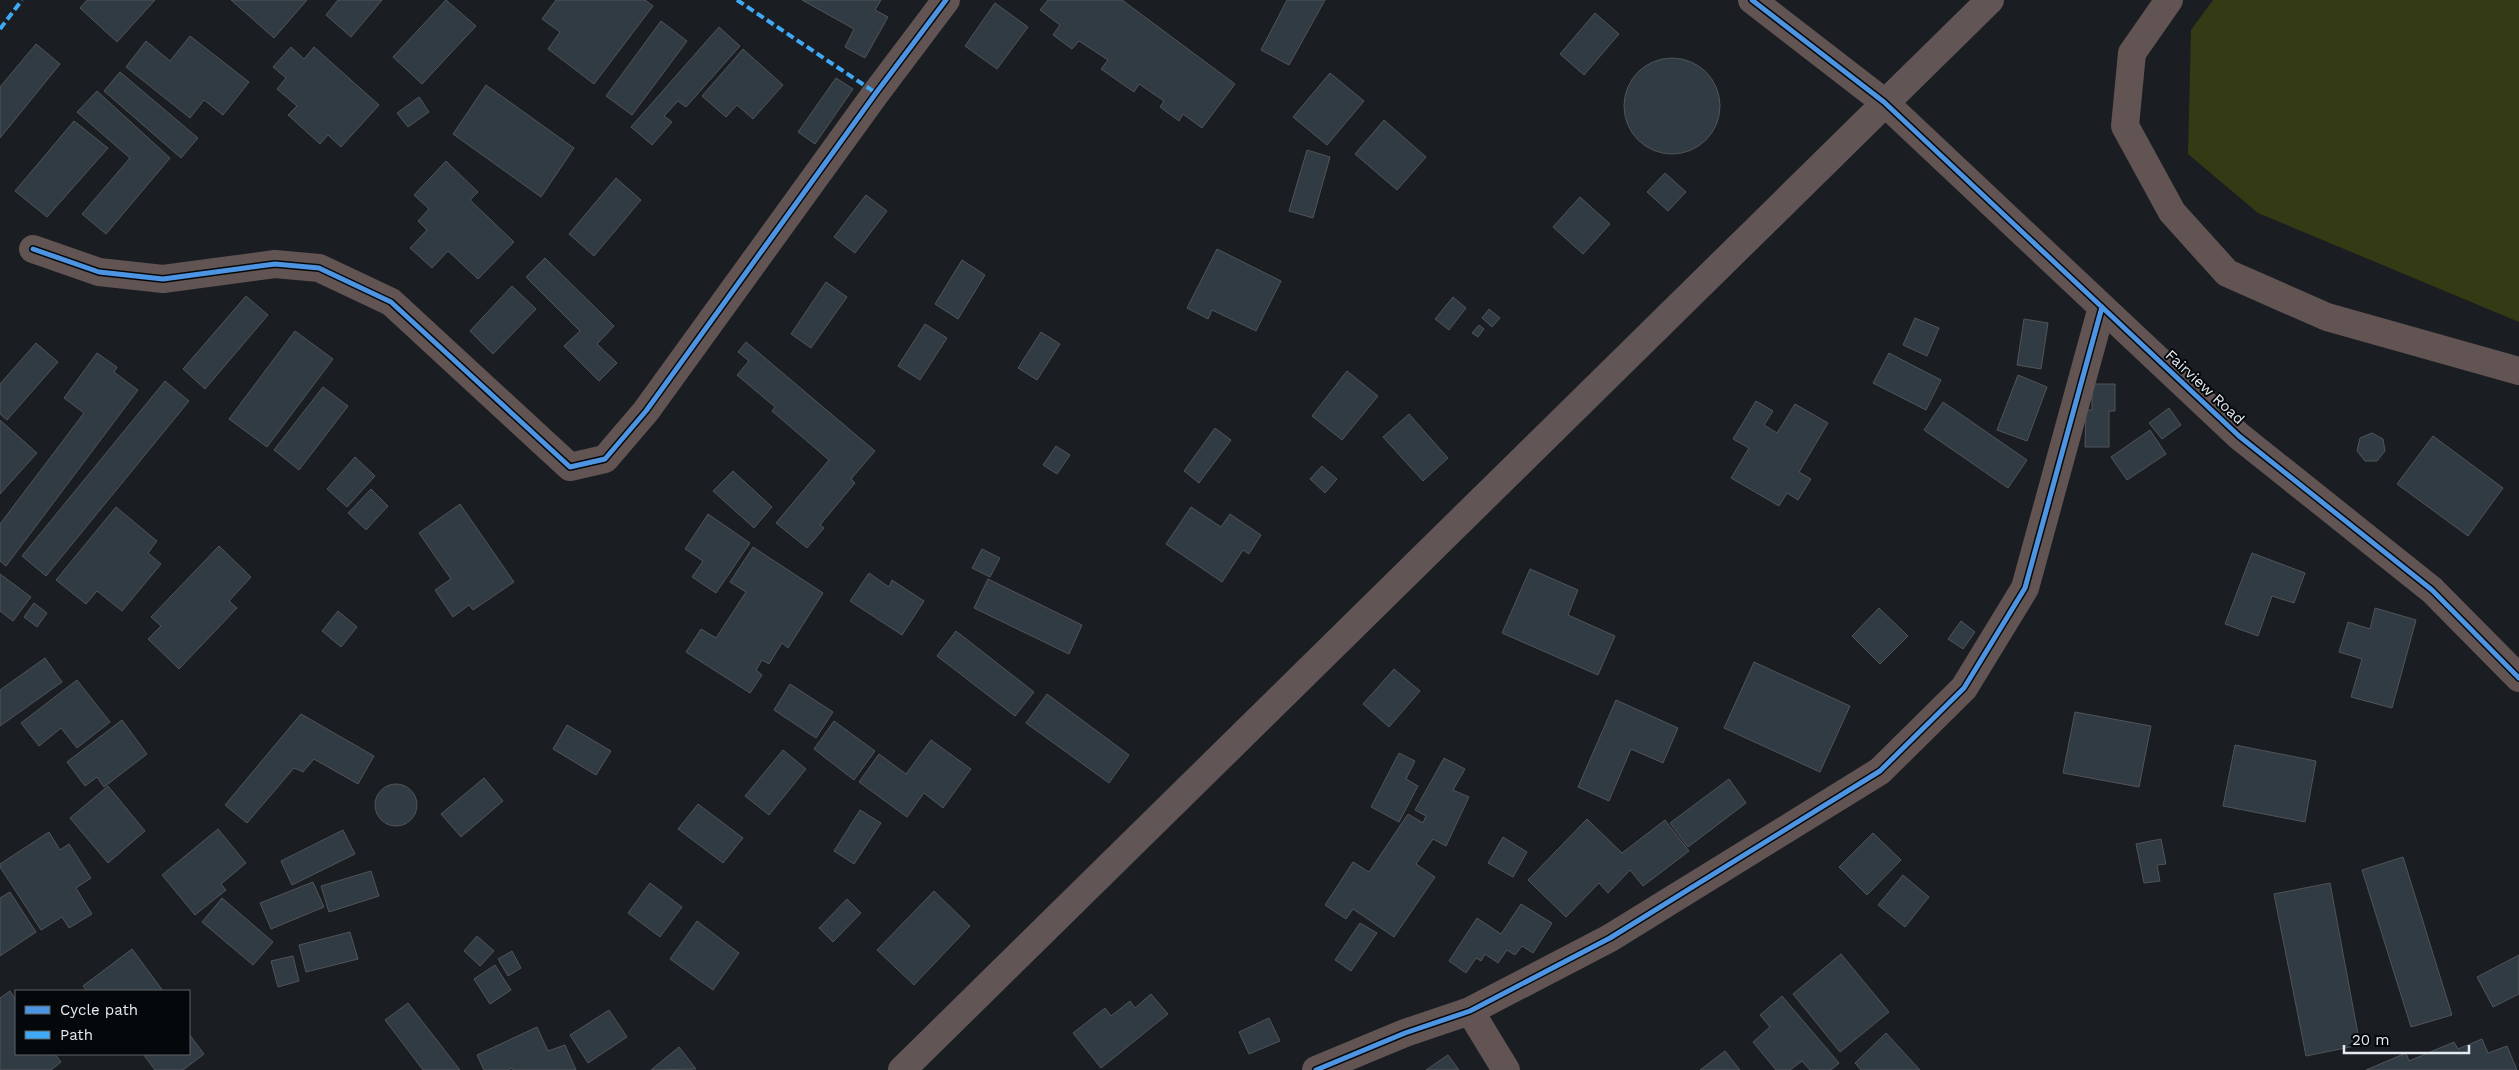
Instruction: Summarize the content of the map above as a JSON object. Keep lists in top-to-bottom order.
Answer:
{
  "streets": {
    "street": ["Fairview Road"]
  },
  "legend": ["Cycle path", "Path"],
  "scale_bar": "20 m"
}
